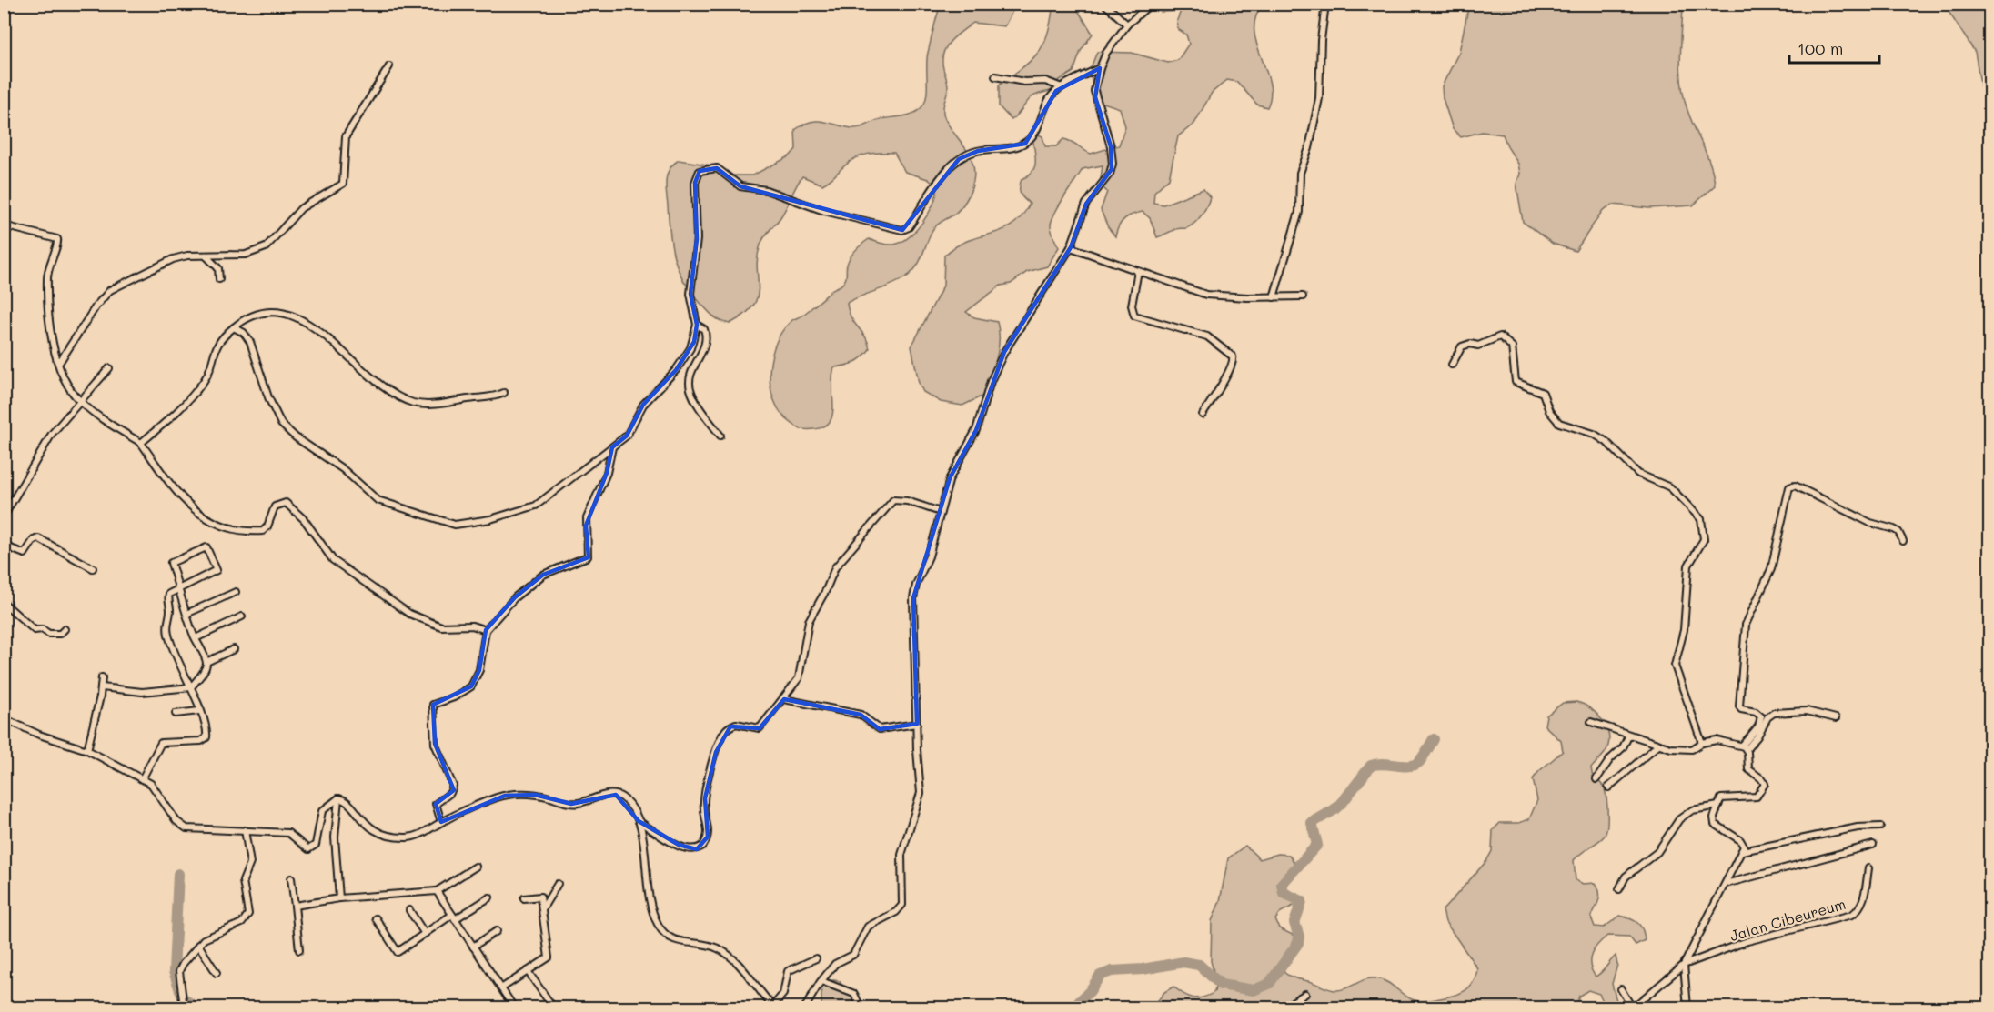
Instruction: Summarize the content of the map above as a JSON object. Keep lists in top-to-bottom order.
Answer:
{
  "streets": {
    "street": ["Jalan Cibeureum"]
  },
  "scale_bar": "100 m"
}
